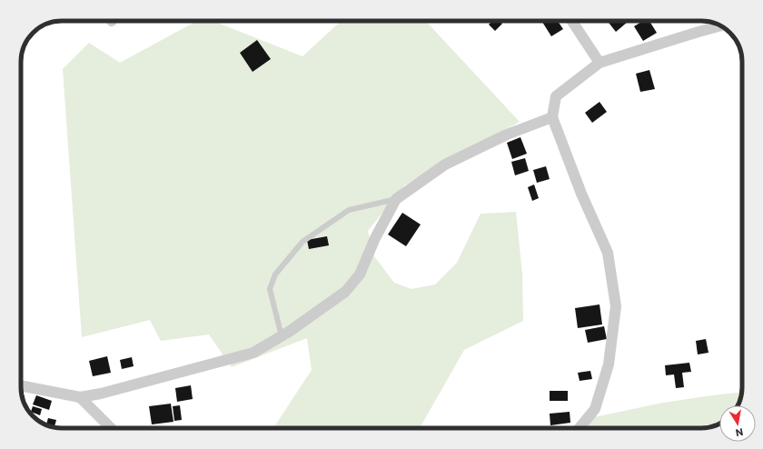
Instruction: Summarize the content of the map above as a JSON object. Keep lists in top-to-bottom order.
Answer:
{
  "north": "bottom"
}
